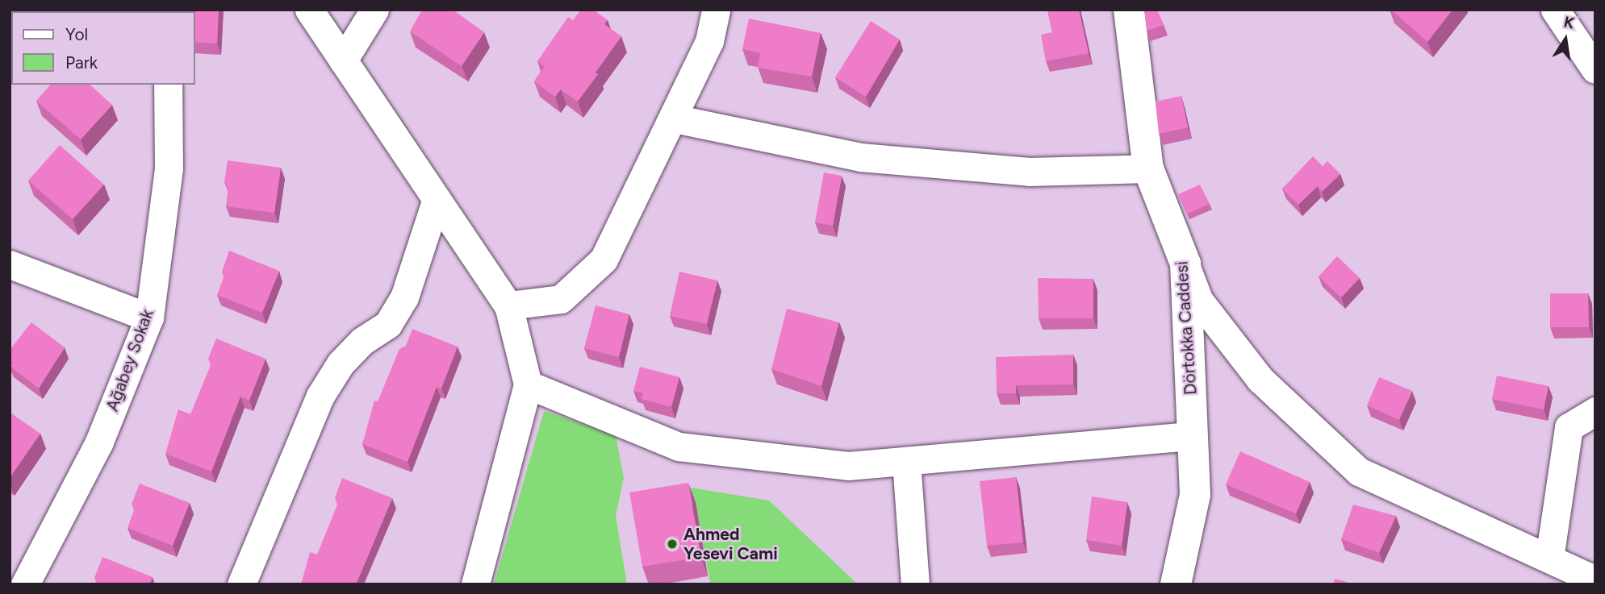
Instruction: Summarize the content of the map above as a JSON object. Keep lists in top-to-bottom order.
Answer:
{
  "streets": {
    "street": ["Dörtokka Caddesi", "Ağabey Sokak"]
  },
  "places": ["Ahmed Yesevi Cami"],
  "legend": ["Yol", "Park"],
  "north": "top"
}
